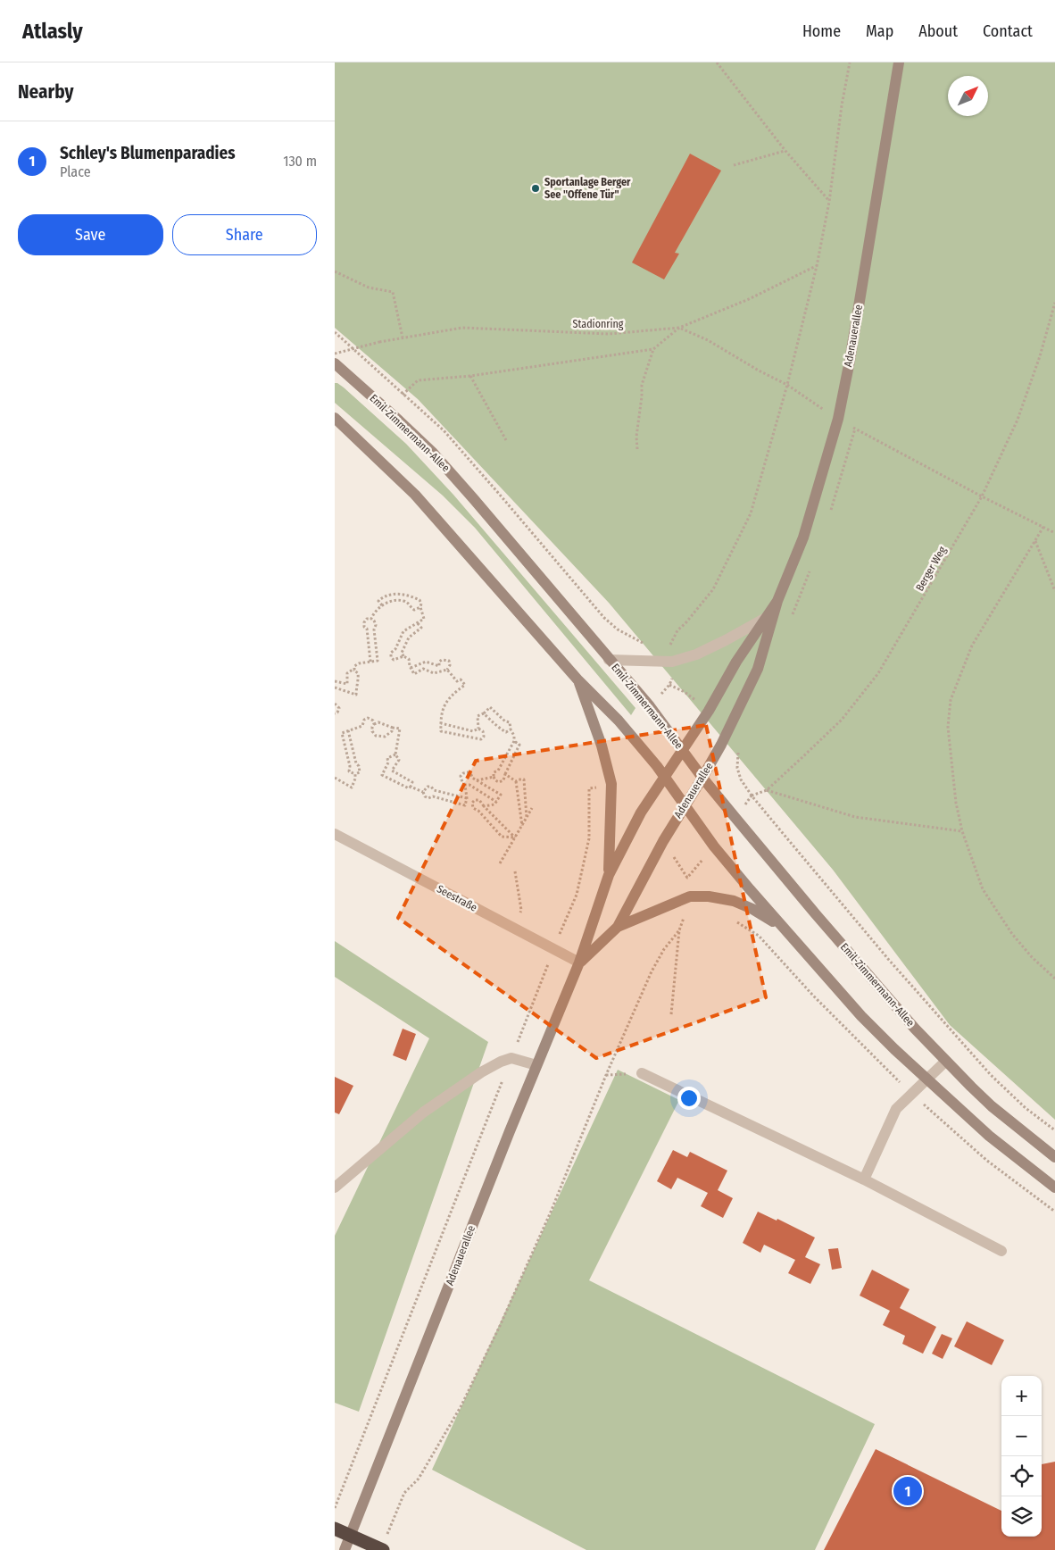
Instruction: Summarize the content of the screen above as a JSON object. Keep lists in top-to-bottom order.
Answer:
{
  "streets": {
    "main road": ["Adenauerallee", "Emil-Zimmermann-Allee"],
    "street": ["Seestraße"],
    "path": ["Stadionring", "Berger Weg"]
  },
  "crossings": [
    ["Stadionring", "Adenauerallee"],
    ["Stadionring", "Emil-Zimmermann-Allee"],
    ["Adenauerallee", "Emil-Zimmermann-Allee"],
    ["Adenauerallee", "Seestraße"]
  ],
  "places": ["Sportanlage Berger See \"Offene Tür\""],
  "north": "top right",
  "page": {
    "header": "Atlasly",
    "nav": [
      "Home",
      "Map",
      "About",
      "Contact"
    ],
    "heading": "Nearby",
    "list": [
      {
        "mark": "1",
        "name": "Schley's Blumenparadies",
        "note": "Place",
        "value": "130 m"
      }
    ],
    "buttons": ["Save", "Share"],
    "map_buttons": ["+", "−"],
    "pins": "1"
  }
}
